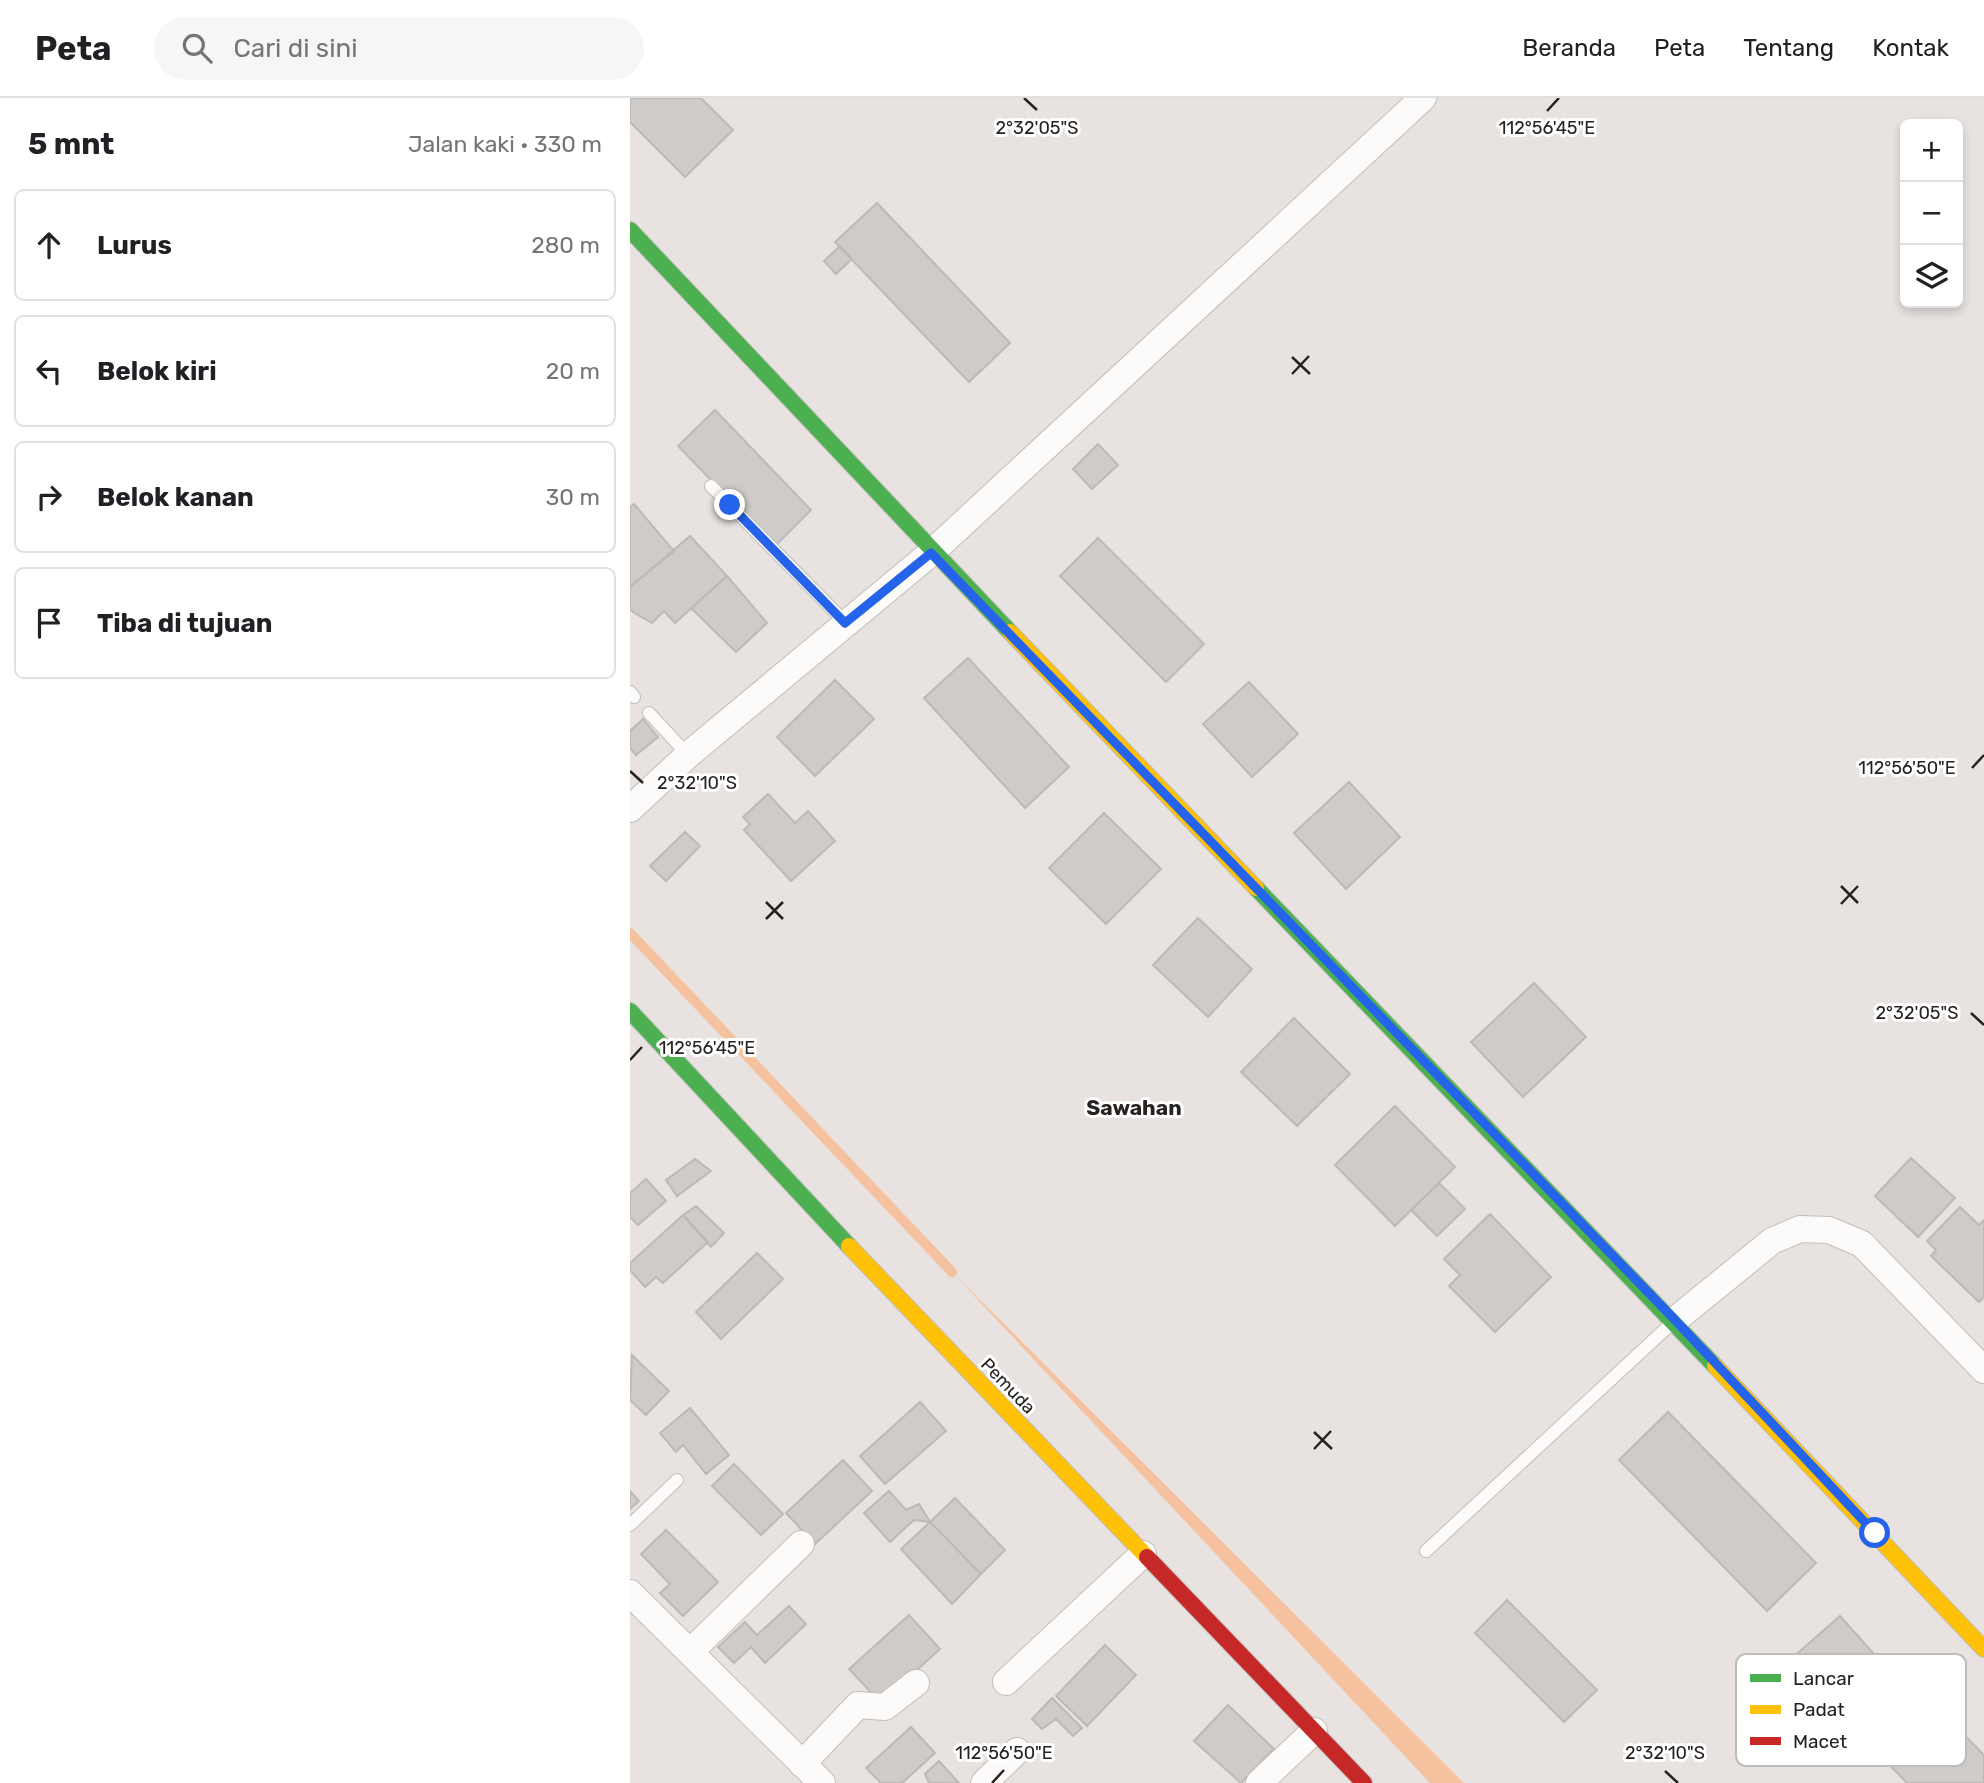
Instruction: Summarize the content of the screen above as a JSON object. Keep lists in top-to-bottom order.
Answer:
{
  "streets": {
    "street": ["Pemuda"]
  },
  "districts": ["Sawahan"],
  "legend": ["Lancar", "Padat", "Macet"],
  "page": {
    "header": "Peta",
    "search": "Cari di sini",
    "nav": [
      "Beranda",
      "Peta",
      "Tentang",
      "Kontak"
    ],
    "heading": ["5 mnt", "Jalan kaki · 330 m"],
    "map_buttons": ["+", "−"],
    "list": [
      ["Lurus", "280 m"],
      ["Belok kiri", "20 m"],
      ["Belok kanan", "30 m"],
      "Tiba di tujuan"
    ]
  },
  "coordinates": [
    "2°32'05\"S",
    "112°56'45\"E",
    "112°56'50\"E",
    "2°32'10\"S"
  ]
}
